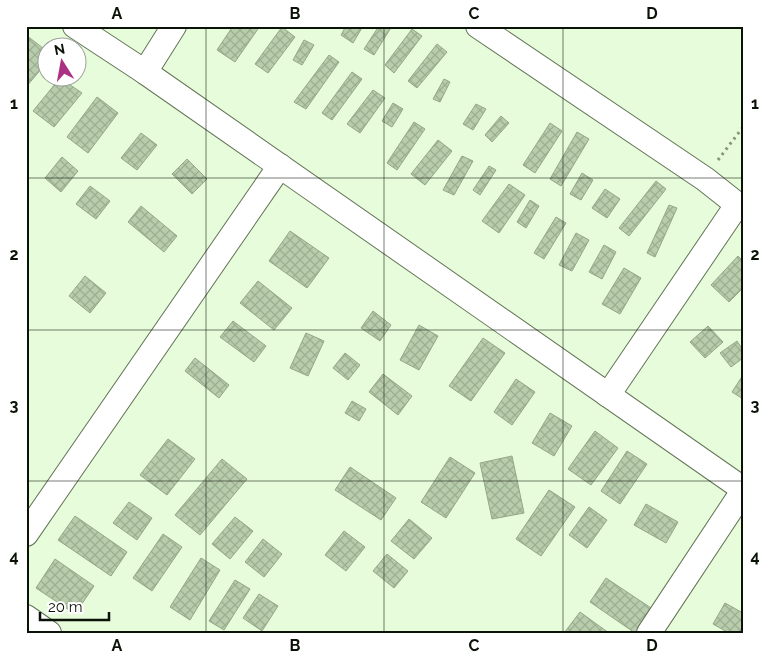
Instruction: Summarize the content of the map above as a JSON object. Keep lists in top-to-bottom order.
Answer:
{
  "scale_bar": "20 m",
  "north": "top",
  "grid": {
    "columns": [
      "A",
      "B",
      "C",
      "D"
    ],
    "rows": [
      "1",
      "2",
      "3",
      "4"
    ]
  }
}
